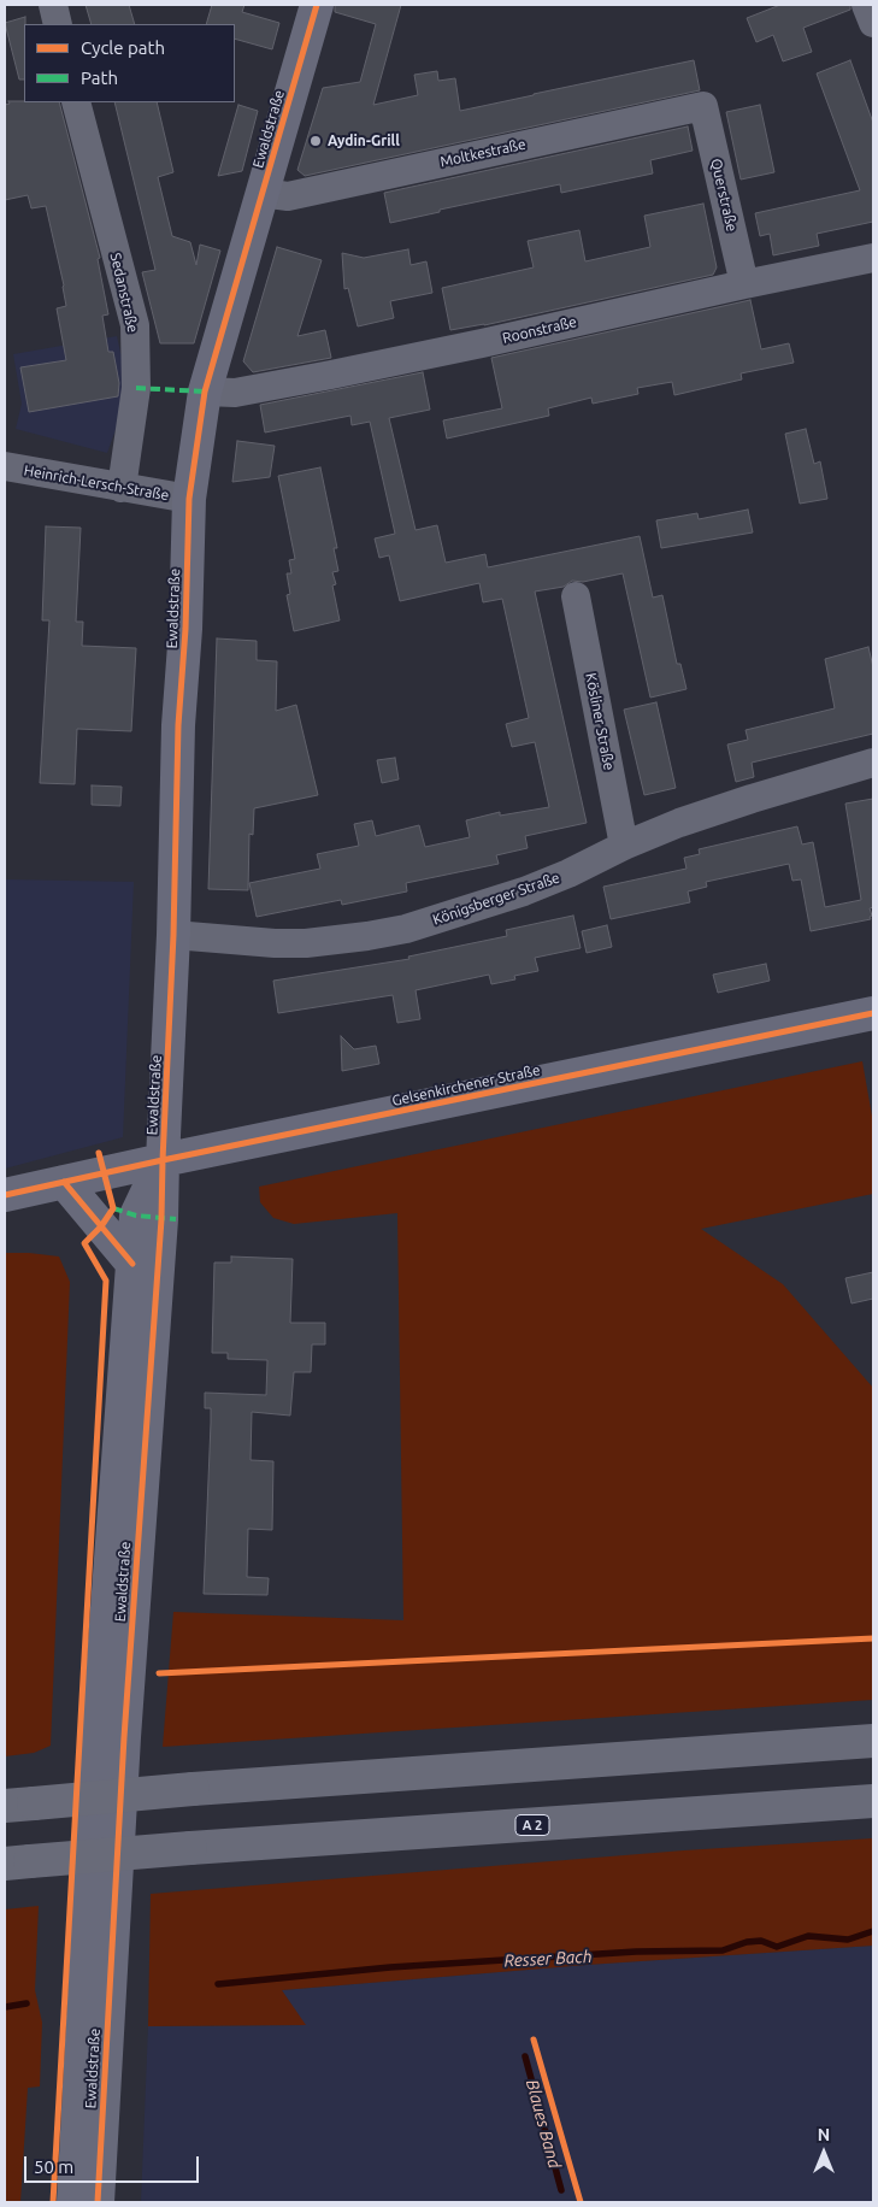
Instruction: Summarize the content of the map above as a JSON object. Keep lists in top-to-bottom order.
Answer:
{
  "streets": {
    "highway": ["A 2"],
    "main road": ["Ewaldstraße", "Gelsenkirchener Straße"],
    "street": [
      "Moltkestraße",
      "Querstraße",
      "Sedanstraße",
      "Roonstraße",
      "Heinrich-Lersch-Straße",
      "Kösliner Straße",
      "Königsberger Straße"
    ]
  },
  "crossings": [
    ["Ewaldstraße", "Moltkestraße"],
    ["Ewaldstraße", "Roonstraße"],
    ["Ewaldstraße", "Heinrich-Lersch-Straße"],
    ["Ewaldstraße", "Königsberger Straße"],
    ["Ewaldstraße", "Gelsenkirchener Straße"],
    ["Moltkestraße", "Querstraße"],
    ["Querstraße", "Roonstraße"],
    ["Sedanstraße", "Heinrich-Lersch-Straße"],
    ["Kösliner Straße", "Königsberger Straße"]
  ],
  "water": ["Resser Bach", "Blaues Band"],
  "places": ["Aydin-Grill"],
  "legend": ["Cycle path", "Path"],
  "scale_bar": "50 m",
  "north": "top"
}
